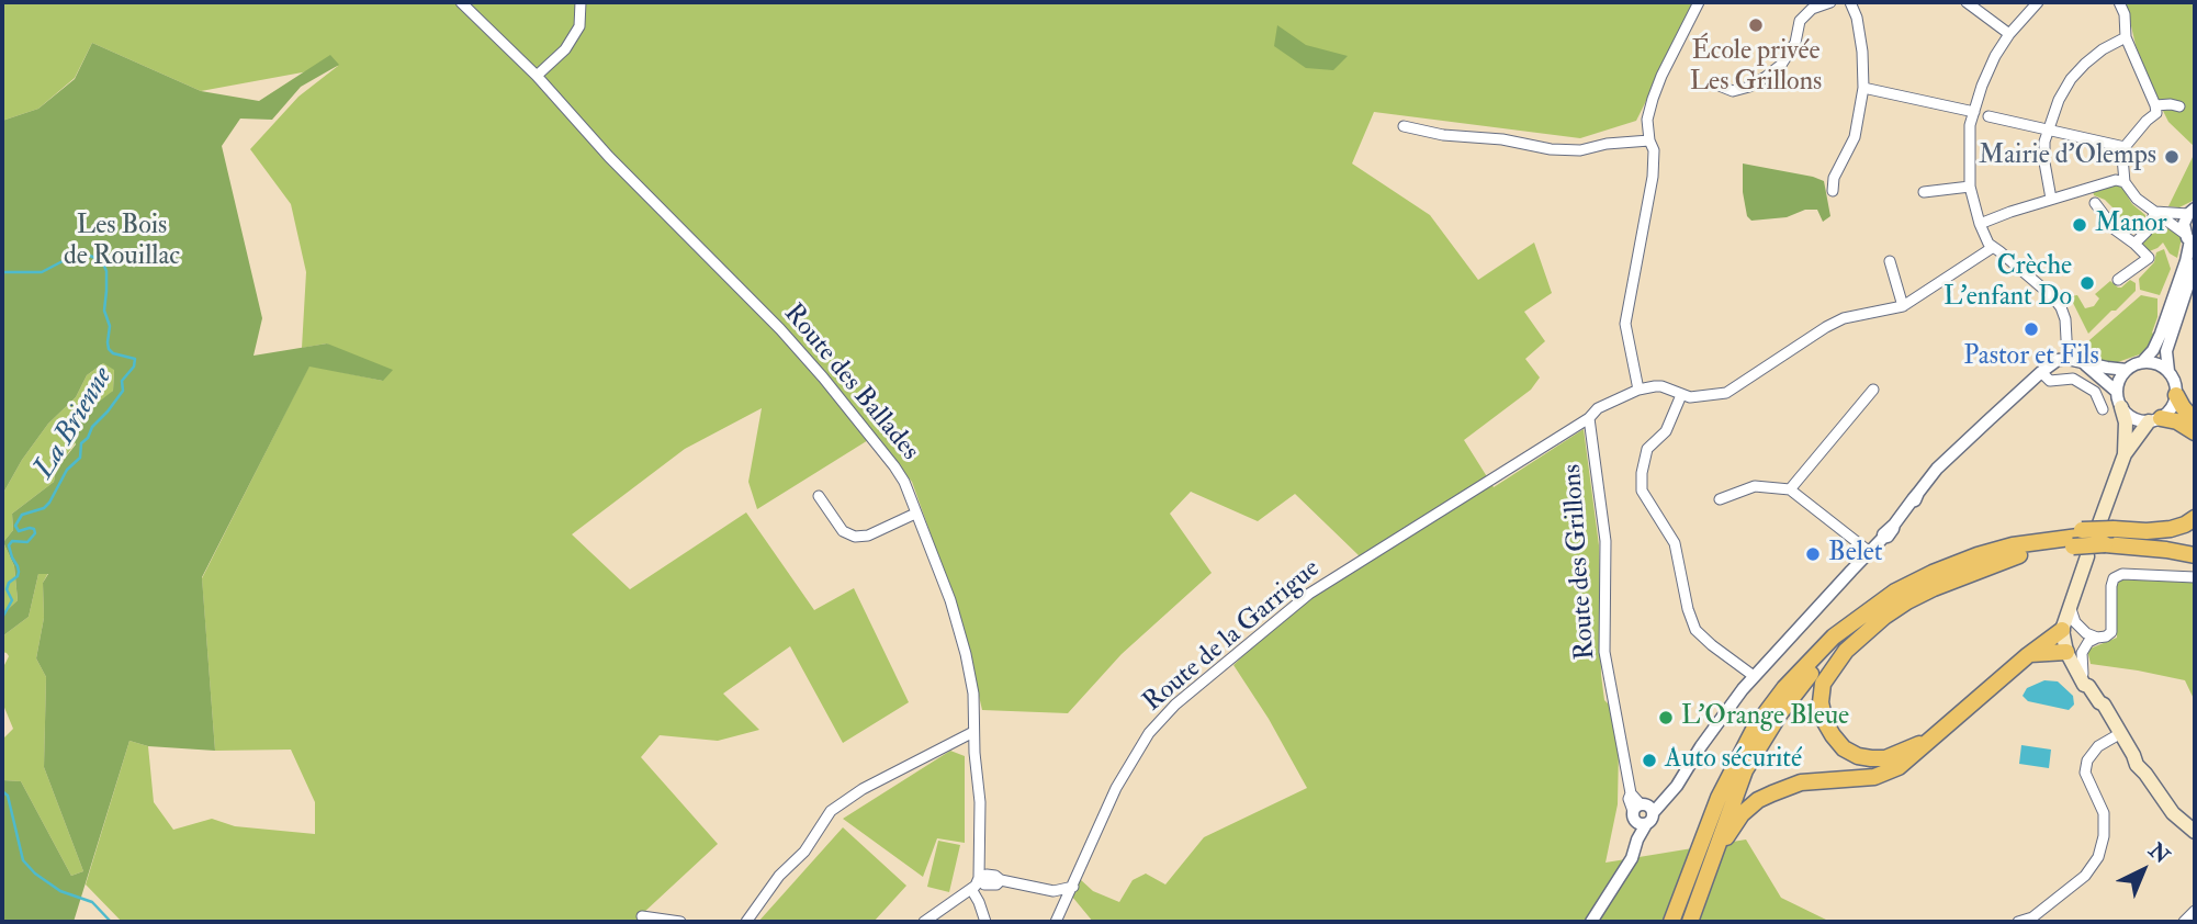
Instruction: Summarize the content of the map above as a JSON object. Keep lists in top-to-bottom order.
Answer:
{
  "streets": {
    "street": ["Route des Ballades", "Route des Grillons", "Route de la Garrigue"]
  },
  "crossings": [
    ["Route des Grillons", "Route de la Garrigue"]
  ],
  "water": ["La Brienne"],
  "parks": ["Les Bois de Rouillac"],
  "places": [
    "École privée Les Grillons",
    "Mairie d'Olemps",
    "Manor",
    "Crèche L'enfant Do",
    "Pastor et Fils",
    "Belet",
    "L'Orange Bleue",
    "Auto sécurité"
  ],
  "north": "top right"
}
